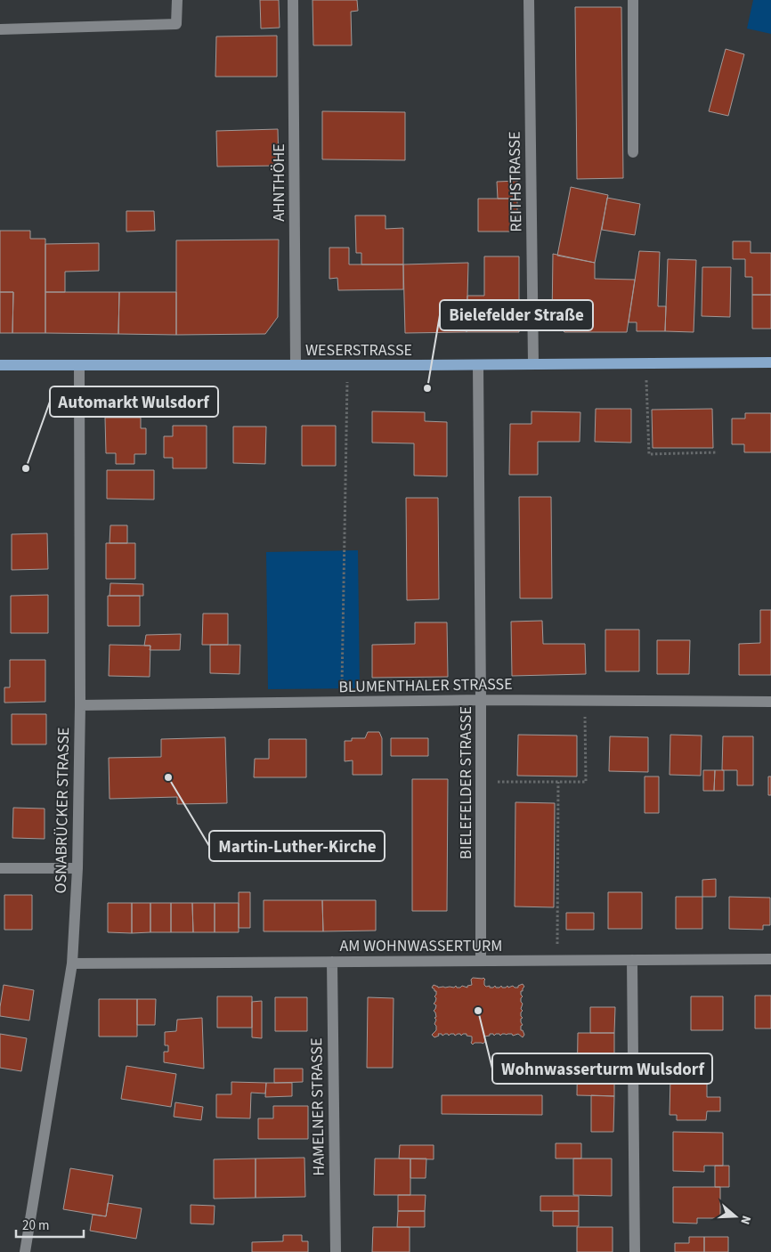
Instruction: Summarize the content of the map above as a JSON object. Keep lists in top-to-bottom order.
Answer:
{
  "streets": {
    "main road": ["WESERSTRASSE"],
    "street": [
      "REITHSTRASSE",
      "AHNTHÖHE",
      "BLUMENTHALER STRASSE",
      "BIELEFELDER STRASSE",
      "OSNABRÜCKER STRASSE",
      "AM WOHNWASSERTURM",
      "HAMELNER STRASSE"
    ]
  },
  "crossings": [
    ["REITHSTRASSE", "WESERSTRASSE"],
    ["AHNTHÖHE", "WESERSTRASSE"],
    ["WESERSTRASSE", "BIELEFELDER STRASSE"],
    ["WESERSTRASSE", "OSNABRÜCKER STRASSE"],
    ["BLUMENTHALER STRASSE", "BIELEFELDER STRASSE"],
    ["BLUMENTHALER STRASSE", "OSNABRÜCKER STRASSE"],
    ["BIELEFELDER STRASSE", "AM WOHNWASSERTURM"],
    ["OSNABRÜCKER STRASSE", "AM WOHNWASSERTURM"],
    ["AM WOHNWASSERTURM", "HAMELNER STRASSE"]
  ],
  "places": [
    "Bielefelder Straße",
    "Automarkt Wulsdorf",
    "Martin-Luther-Kirche",
    "Wohnwasserturm Wulsdorf"
  ],
  "scale_bar": "20 m",
  "north": "right"
}
